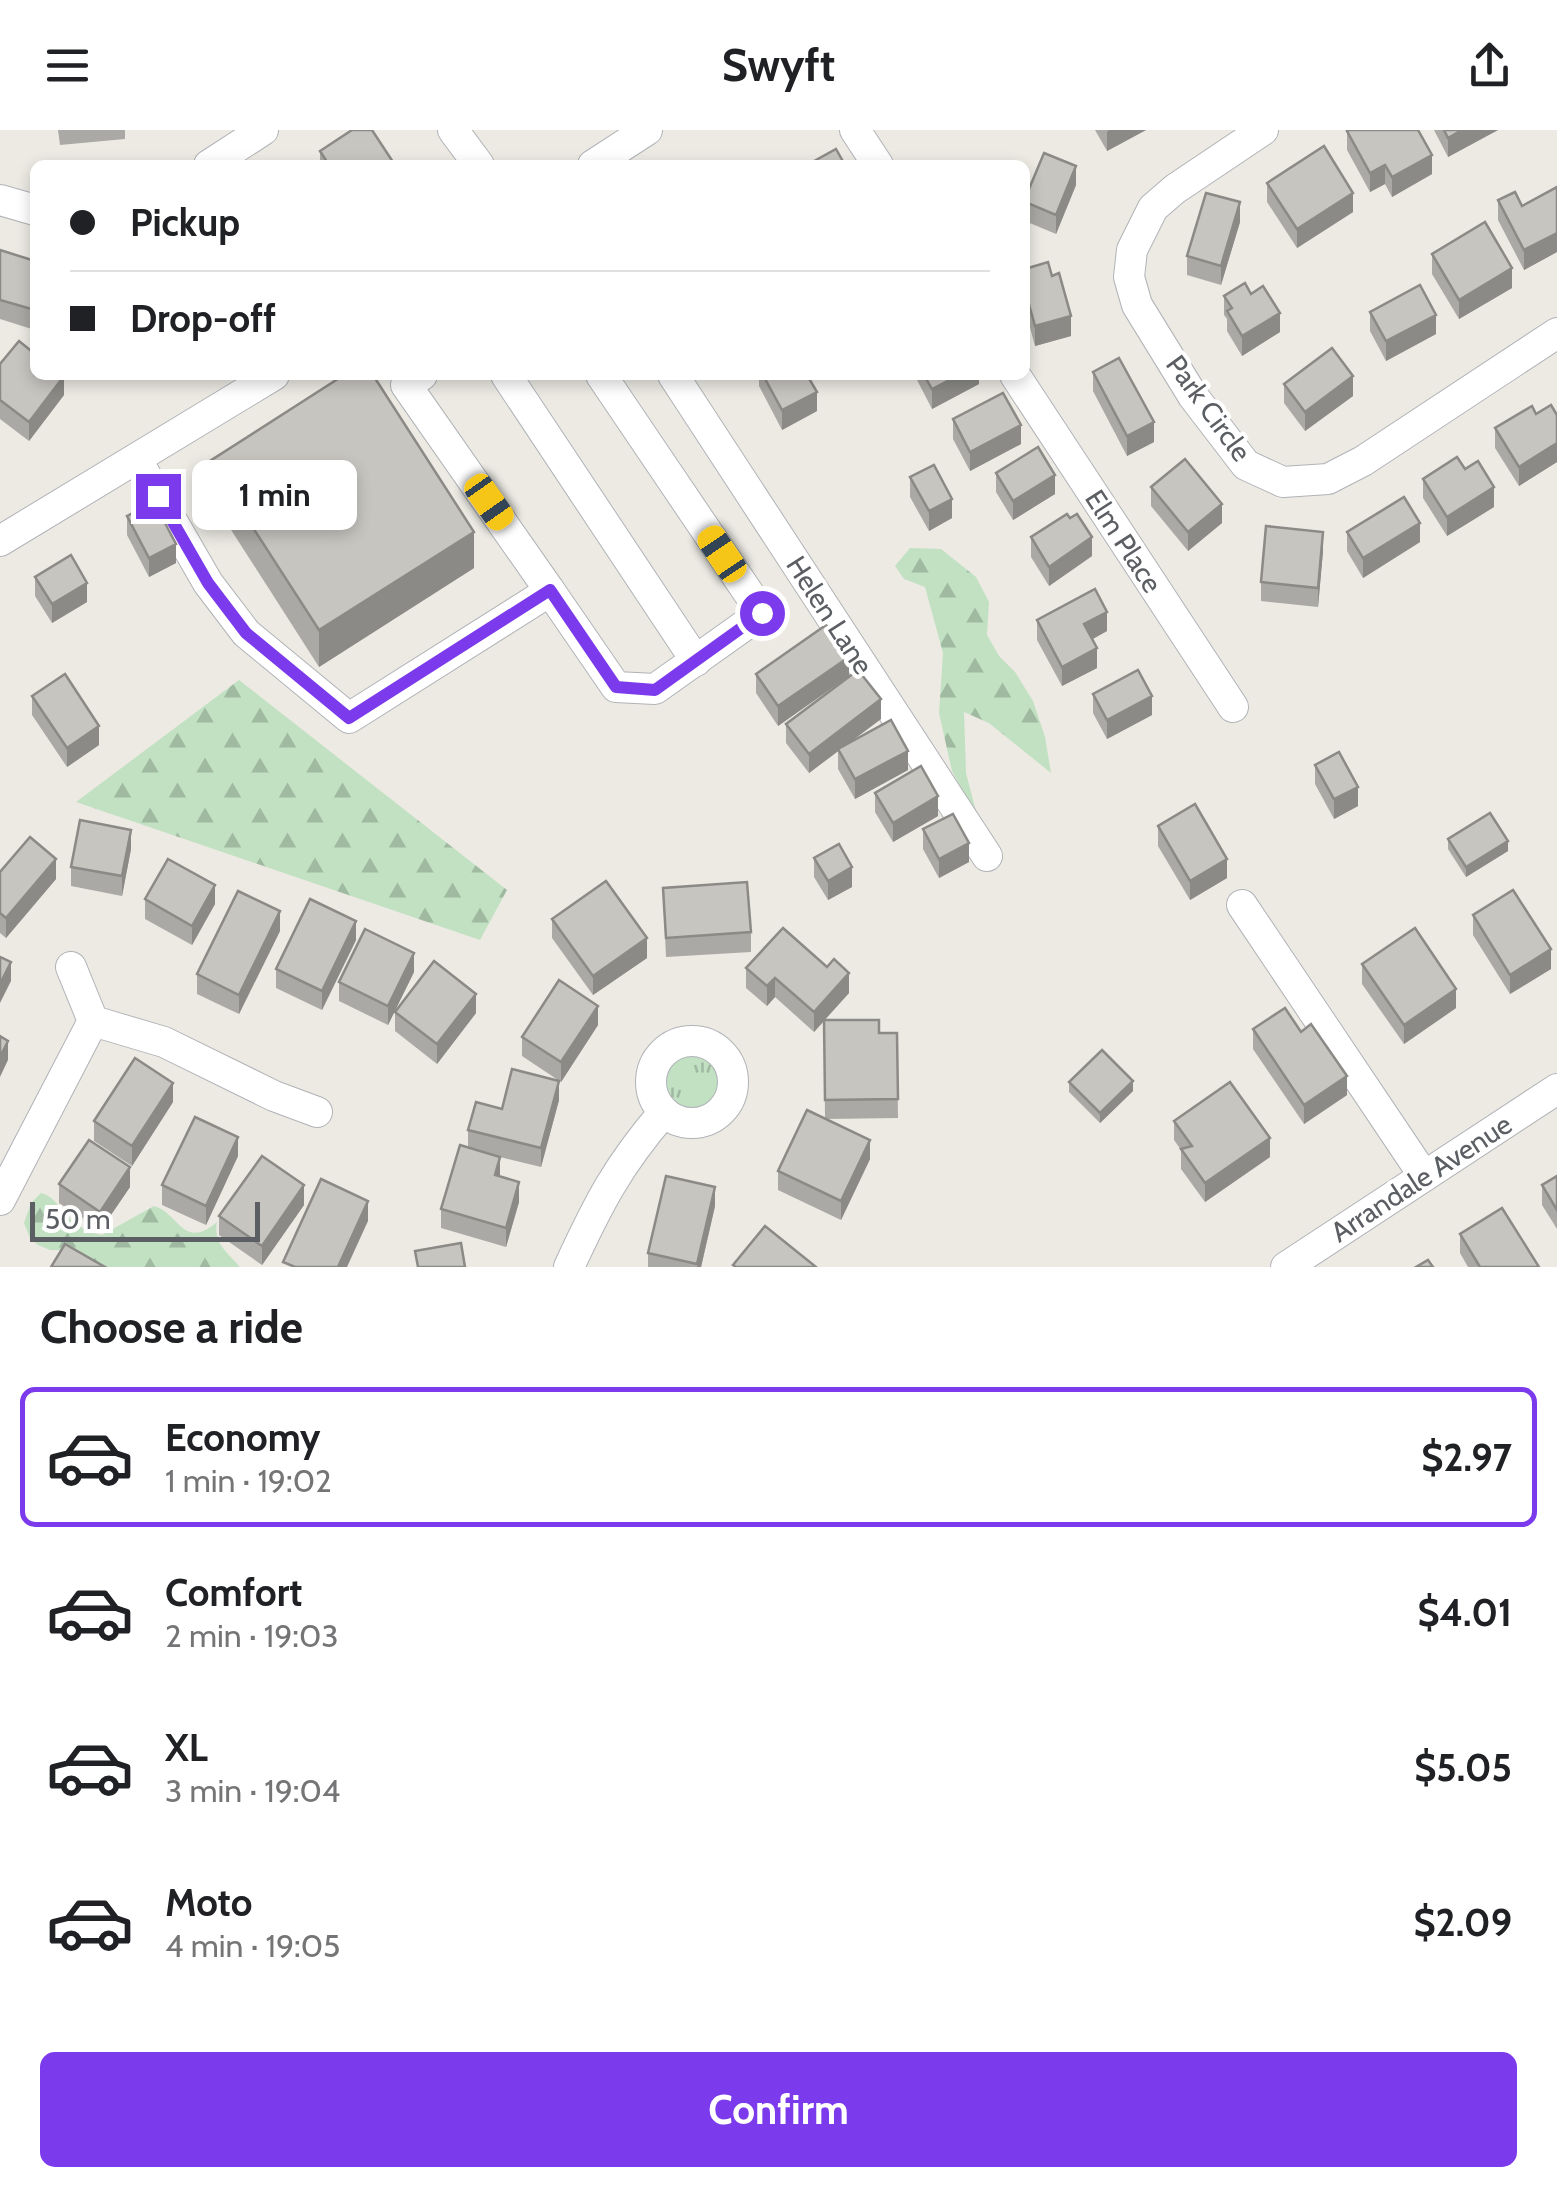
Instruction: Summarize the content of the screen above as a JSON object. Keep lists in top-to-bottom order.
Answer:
{
  "streets": {
    "street": [
      "Park Circle",
      "Elm Place",
      "Helen Lane",
      "Arrandale Avenue"
    ]
  },
  "scale_bar": "50 m",
  "page": {
    "header": "Swyft",
    "banner": ["Pickup", "Drop-off"],
    "bubble": "1 min",
    "scale": "50 m",
    "heading": "Choose a ride",
    "list": [
      {
        "name": "Economy",
        "note": "1 min · 19:02",
        "value": "$2.97"
      },
      {
        "name": "Comfort",
        "note": "2 min · 19:03",
        "value": "$4.01"
      },
      {
        "name": "XL",
        "note": "3 min · 19:04",
        "value": "$5.05"
      },
      {
        "name": "Moto",
        "note": "4 min · 19:05",
        "value": "$2.09"
      }
    ],
    "buttons": "Confirm"
  }
}
